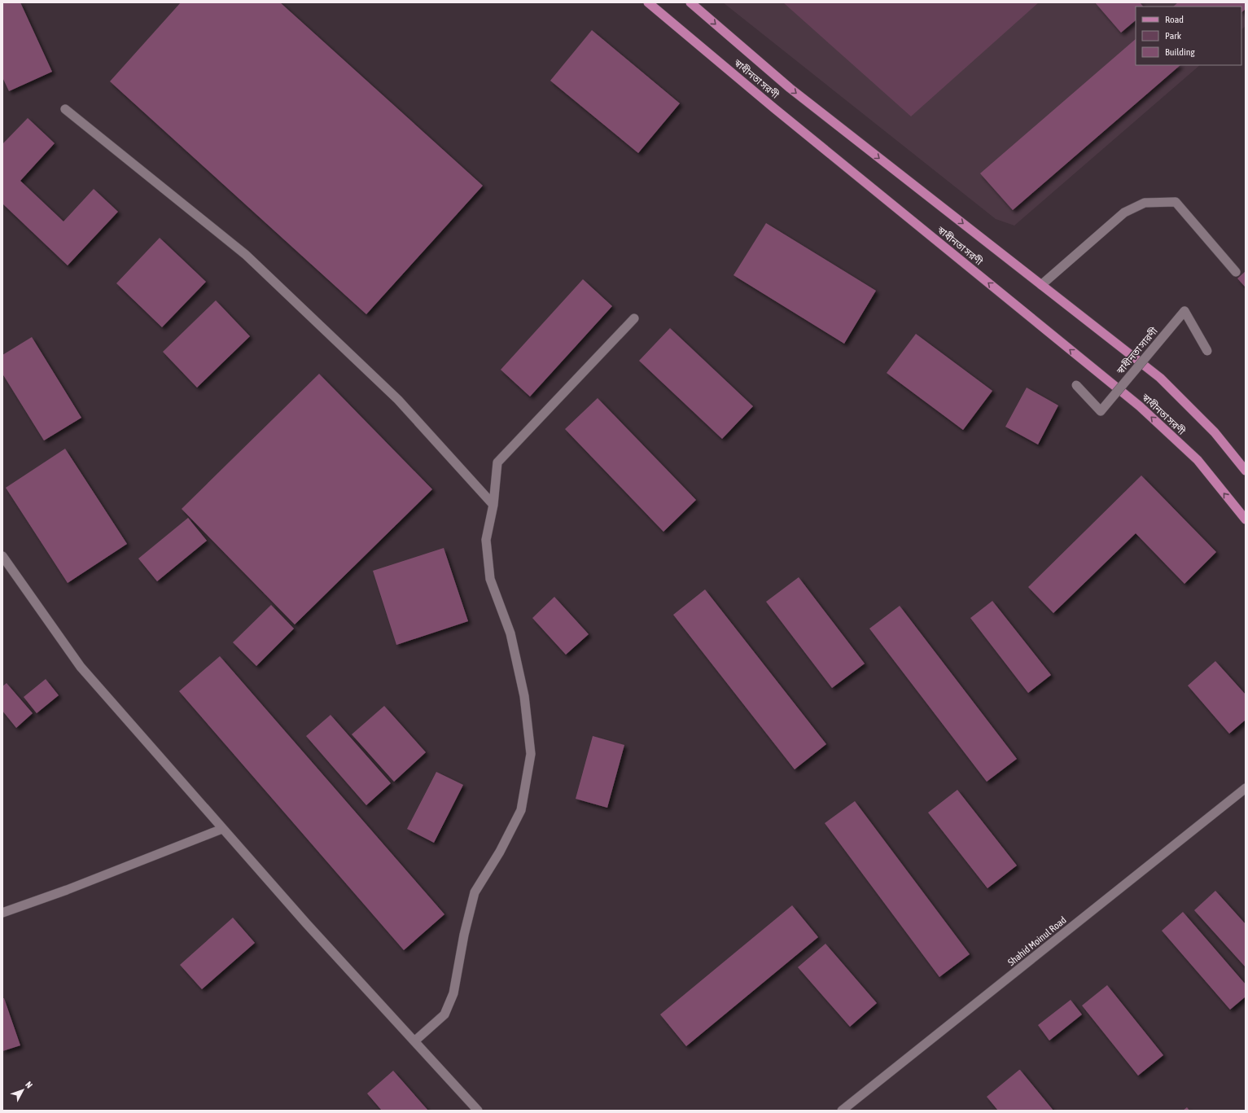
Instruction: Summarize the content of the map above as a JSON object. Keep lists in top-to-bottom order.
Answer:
{
  "streets": {
    "main road": ["স্বাধীনতা সরণী"],
    "street": ["স্বাধীনতা সারণী", "Shahid Moinul Road"]
  },
  "legend": ["Road", "Park", "Building"],
  "north": "top right"
}
